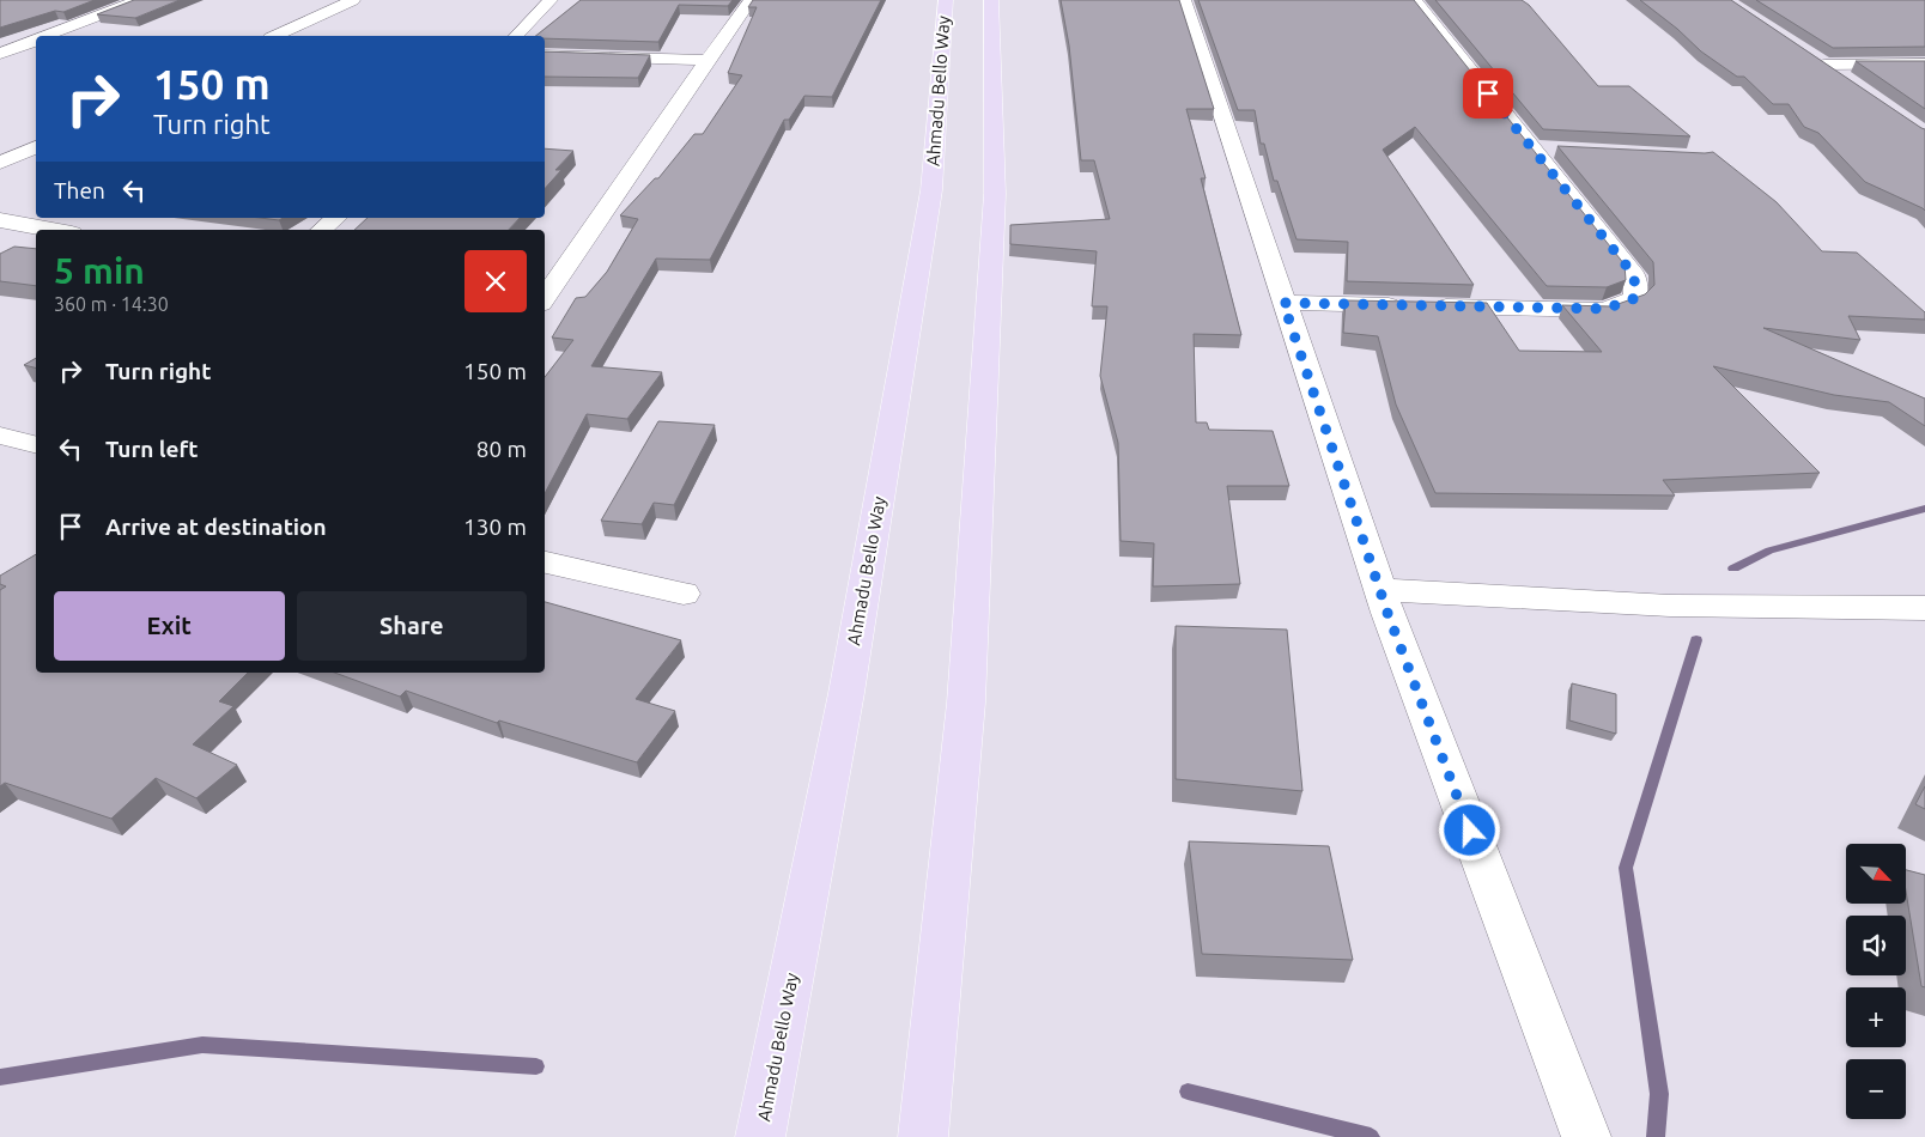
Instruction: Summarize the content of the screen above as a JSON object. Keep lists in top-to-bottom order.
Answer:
{
  "streets": {
    "main road": ["Ahmadu Bello Way"]
  },
  "north": "bottom right",
  "page": {
    "turn": ["150 m", "Turn right"],
    "then": "Then",
    "heading": ["5 min", "360 m · 14:30"],
    "list": [
      {
        "name": "Turn right",
        "value": "150 m"
      },
      {
        "name": "Turn left",
        "value": "80 m"
      },
      {
        "name": "Arrive at destination",
        "value": "130 m"
      }
    ],
    "buttons": ["Exit", "Share"],
    "map_buttons": ["+", "−"]
  }
}
